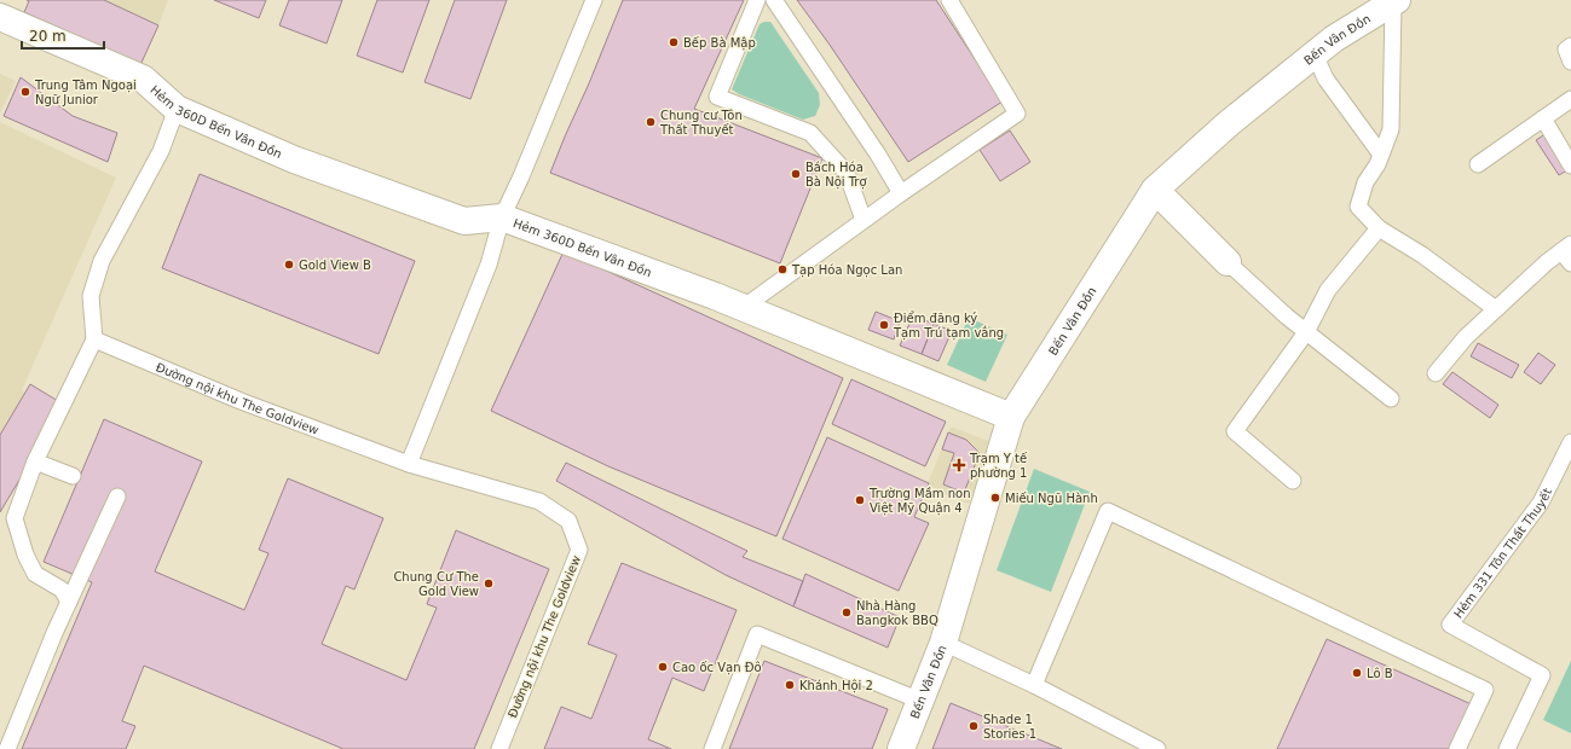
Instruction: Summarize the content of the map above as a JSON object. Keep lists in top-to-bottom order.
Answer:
{
  "streets": {
    "street": ["Bến Vân Đồn", "Hẻm 360D Bến Vân Đồn"],
    "lane": ["Đường nội khu The Goldview", "Hẻm 331 Tôn Thất Thuyết"]
  },
  "crossings": [
    ["Bến Vân Đồn", "Hẻm 360D Bến Vân Đồn"]
  ],
  "places": {
    "other": [
      "Bếp Bà Mập",
      "Trung Tâm Ngoại Ngữ Junior",
      "Chung cư Tôn Thất Thuyết",
      "Bách Hóa Bà Nội Trợ",
      "Gold View B",
      "Tạp Hóa Ngọc Lan",
      "Điểm đăng ký Tạm Trú tạm vắng",
      "Miếu Ngũ Hành",
      "Trường Mầm non Việt Mỹ Quận 4",
      "Chung Cư The Gold View",
      "Nhà Hàng Bangkok BBQ",
      "Cao ốc Vạn Đô",
      "Lô B",
      "Khánh Hội 2",
      "Shade 1 Stories 1"
    ],
    "health": ["Trạm Y tế phường 1"]
  },
  "scale_bar": "20 m"
}
